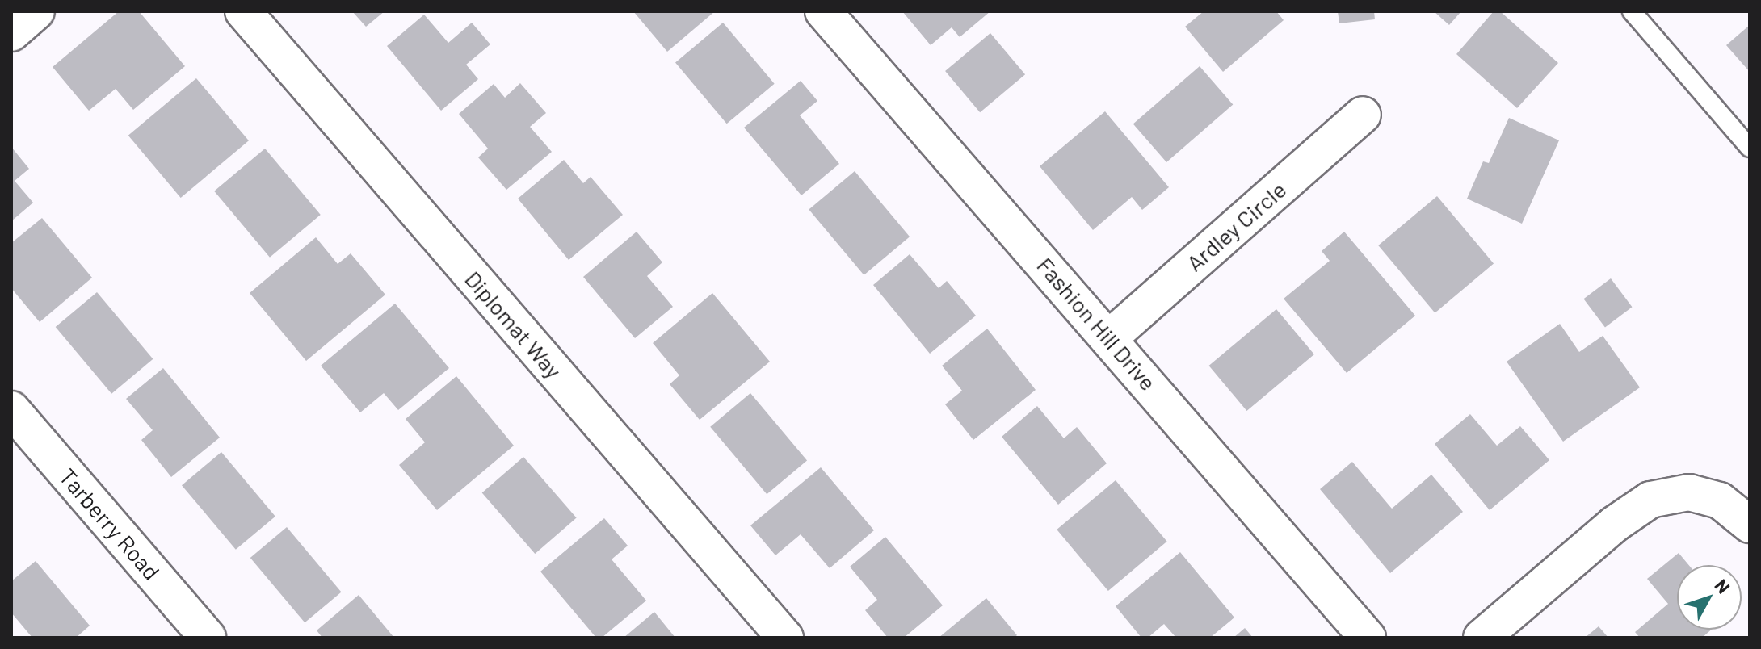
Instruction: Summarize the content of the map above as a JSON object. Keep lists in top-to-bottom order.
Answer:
{
  "streets": {
    "street": [
      "Ardley Circle",
      "Fashion Hill Drive",
      "Diplomat Way",
      "Tarberry Road"
    ]
  },
  "crossings": [
    ["Ardley Circle", "Fashion Hill Drive"]
  ],
  "north": "top right"
}
